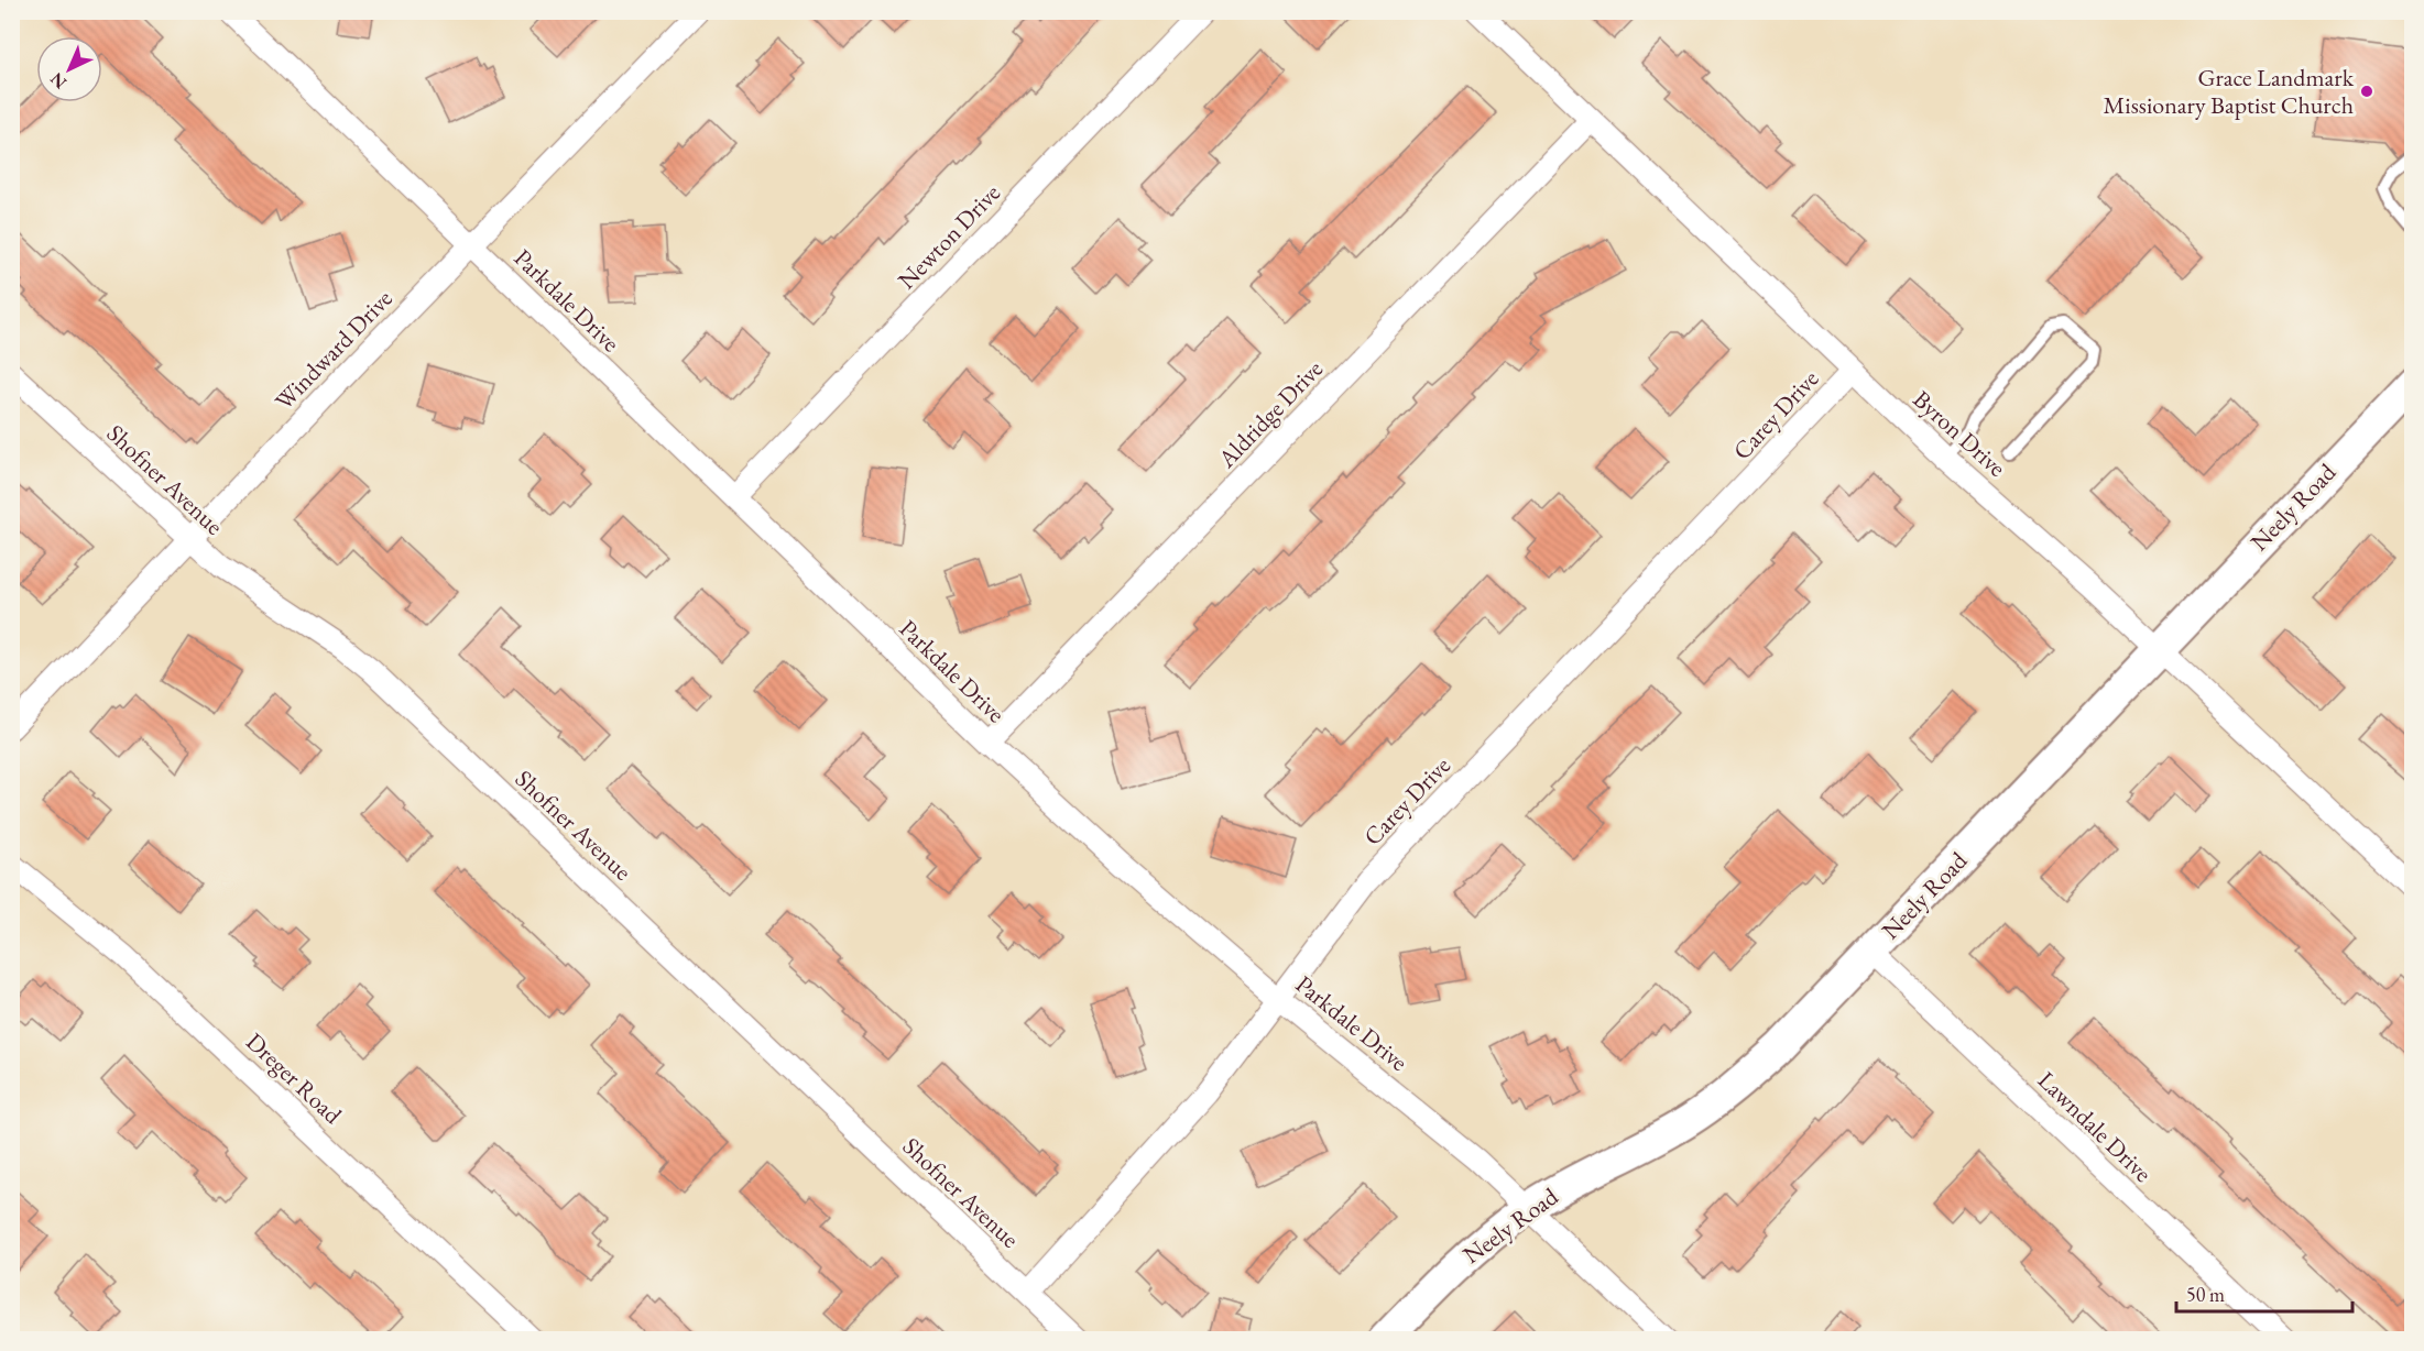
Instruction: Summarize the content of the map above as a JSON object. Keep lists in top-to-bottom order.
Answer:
{
  "streets": {
    "street": [
      "Newton Drive",
      "Parkdale Drive",
      "Windward Drive",
      "Aldridge Drive",
      "Carey Drive",
      "Byron Drive",
      "Shofner Avenue",
      "Neely Road",
      "Dreger Road",
      "Lawndale Drive"
    ]
  },
  "crossings": [
    ["Newton Drive", "Parkdale Drive"],
    ["Parkdale Drive", "Windward Drive"],
    ["Parkdale Drive", "Aldridge Drive"],
    ["Parkdale Drive", "Carey Drive"],
    ["Parkdale Drive", "Neely Road"],
    ["Windward Drive", "Shofner Avenue"],
    ["Aldridge Drive", "Byron Drive"],
    ["Carey Drive", "Byron Drive"],
    ["Carey Drive", "Shofner Avenue"],
    ["Byron Drive", "Neely Road"],
    ["Neely Road", "Lawndale Drive"]
  ],
  "places": ["Grace Landmark Missionary Baptist Church"],
  "scale_bar": "50 m",
  "north": "bottom left"
}
